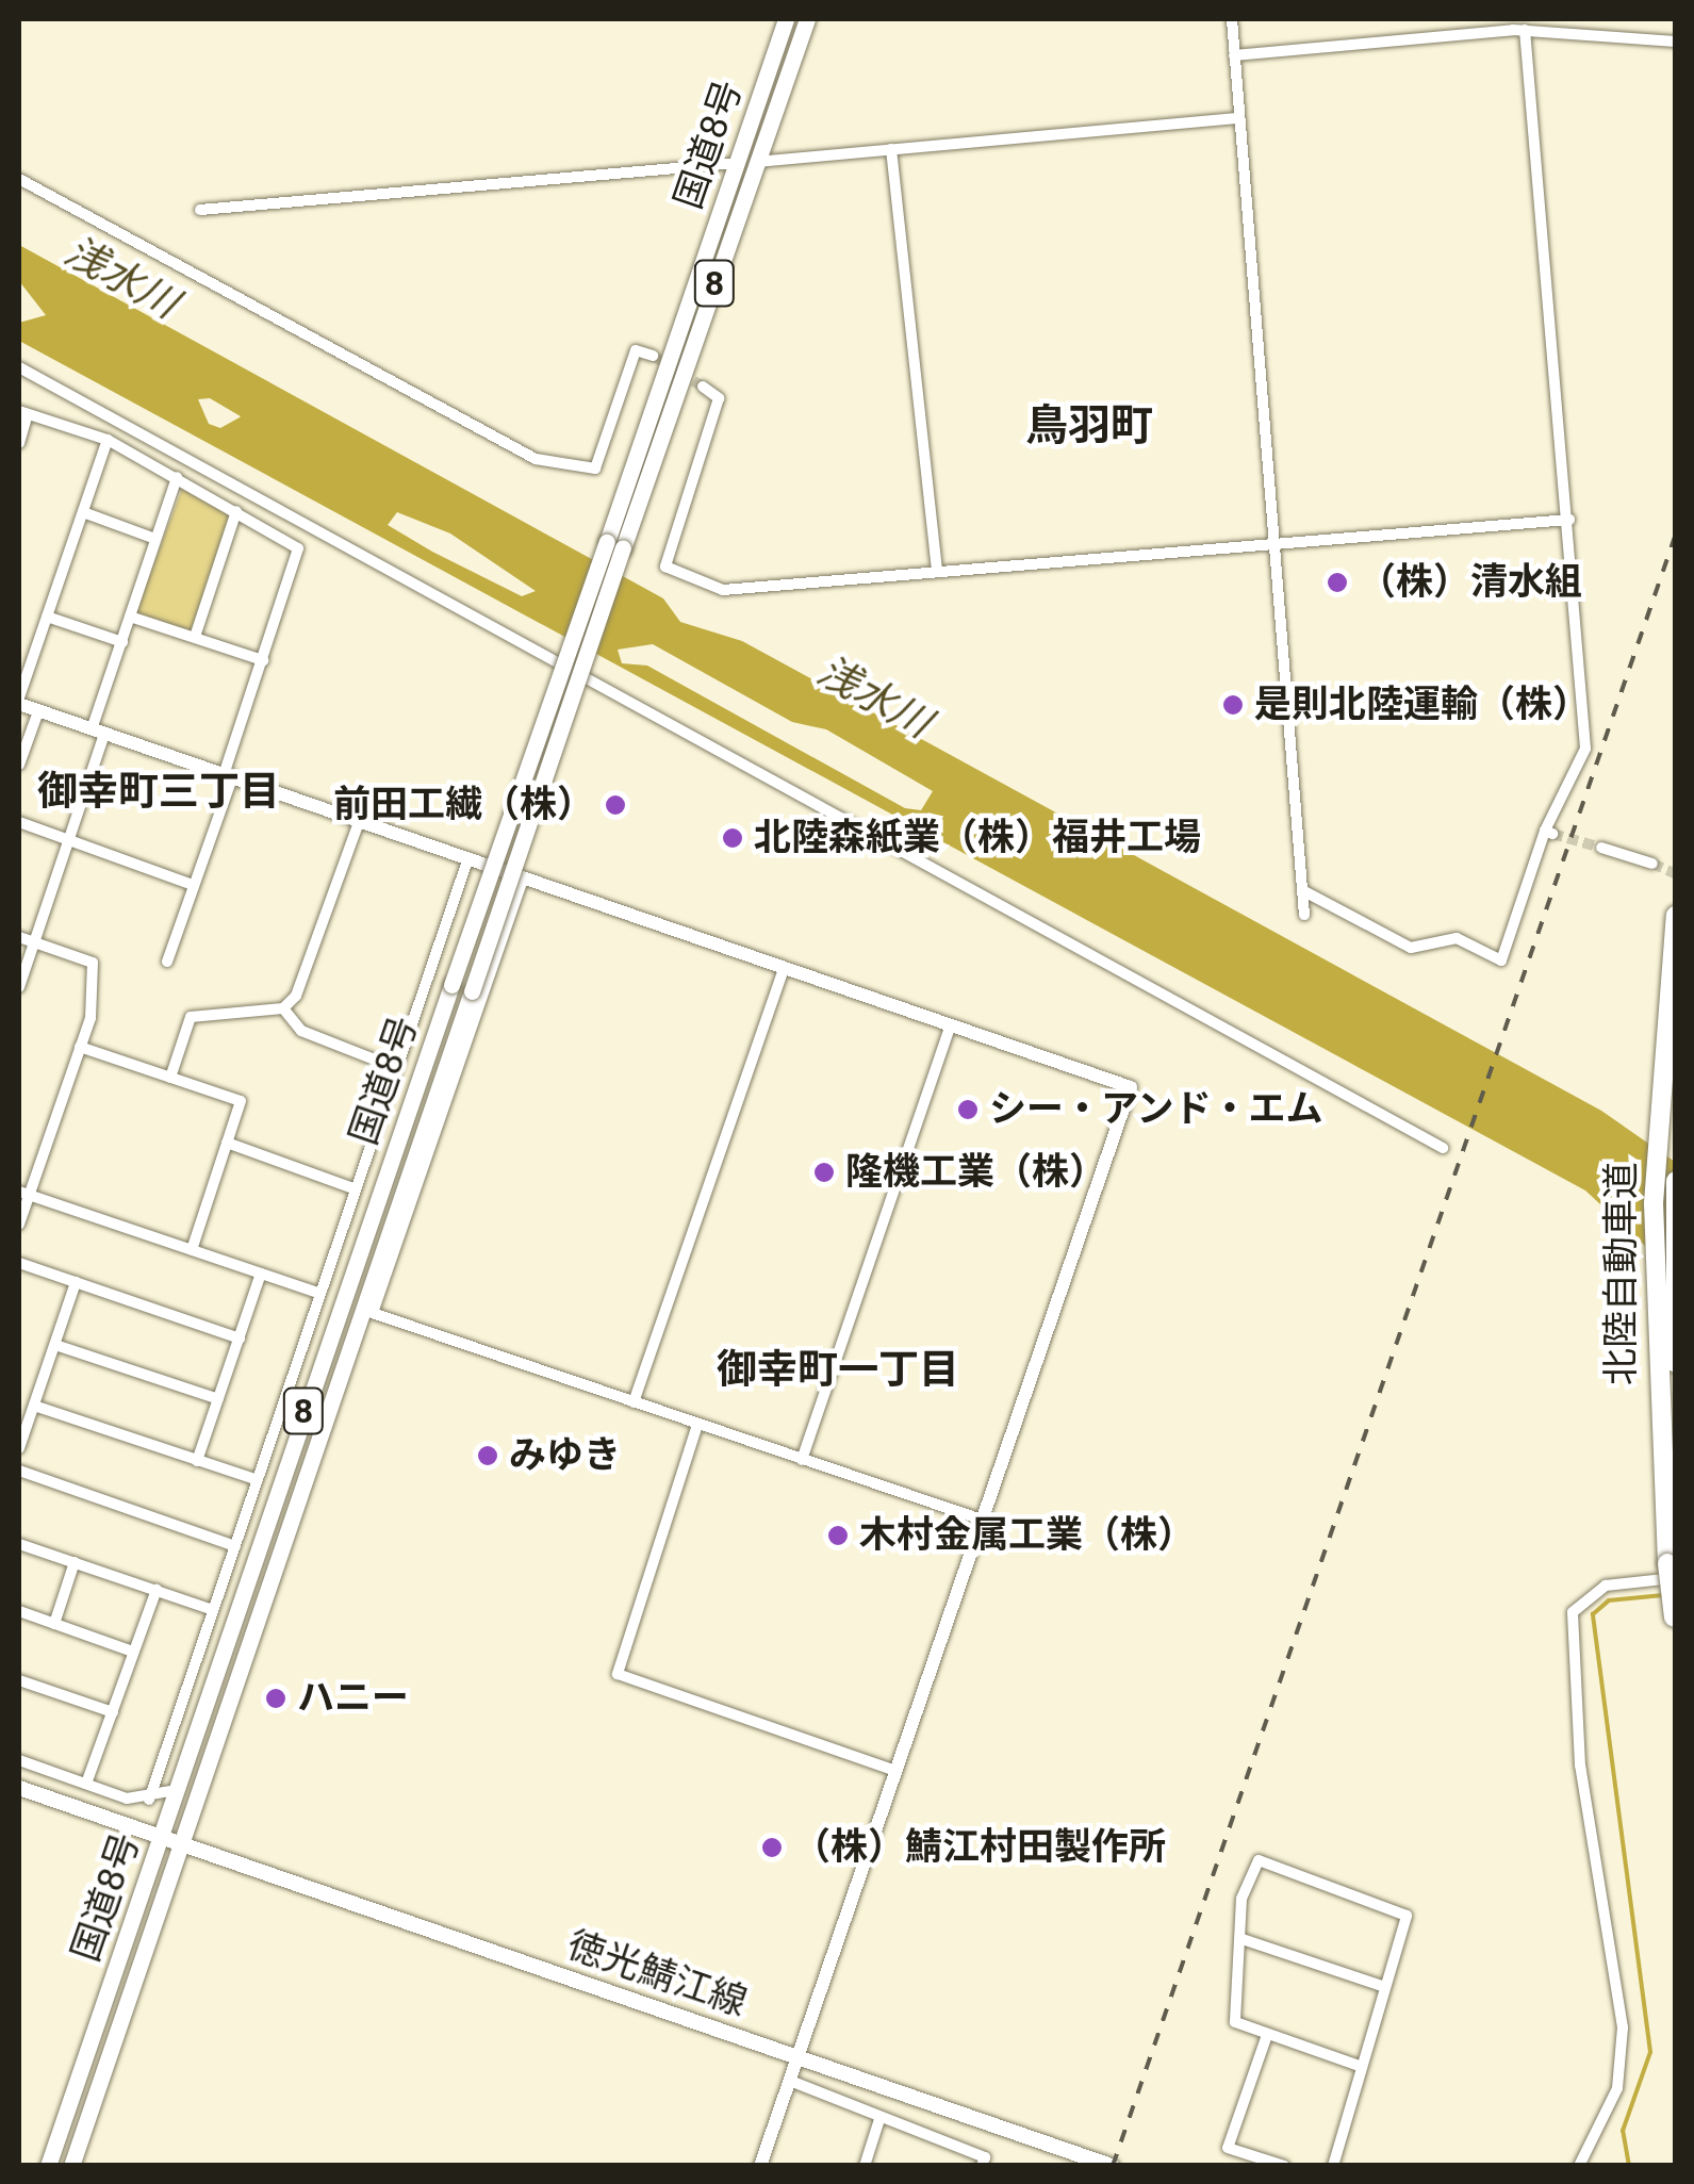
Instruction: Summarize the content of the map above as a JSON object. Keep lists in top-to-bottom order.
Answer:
{
  "streets": {
    "highway": ["国道8号", "8", "北陸自動車道"],
    "main road": ["徳光鯖江線"]
  },
  "crossings": [
    ["国道8号", "徳光鯖江線"]
  ],
  "districts": ["鳥羽町", "御幸町三丁目", "御幸町一丁目"],
  "water": ["浅水川"],
  "places": [
    "（株）清水組",
    "是則北陸運輸（株）",
    "前田工繊（株）",
    "北陸森紙業（株）福井工場",
    "シー・アンド・エム",
    "隆機工業（株）",
    "みゆき",
    "木村金属工業（株）",
    "ハニー",
    "（株）鯖江村田製作所"
  ]
}
